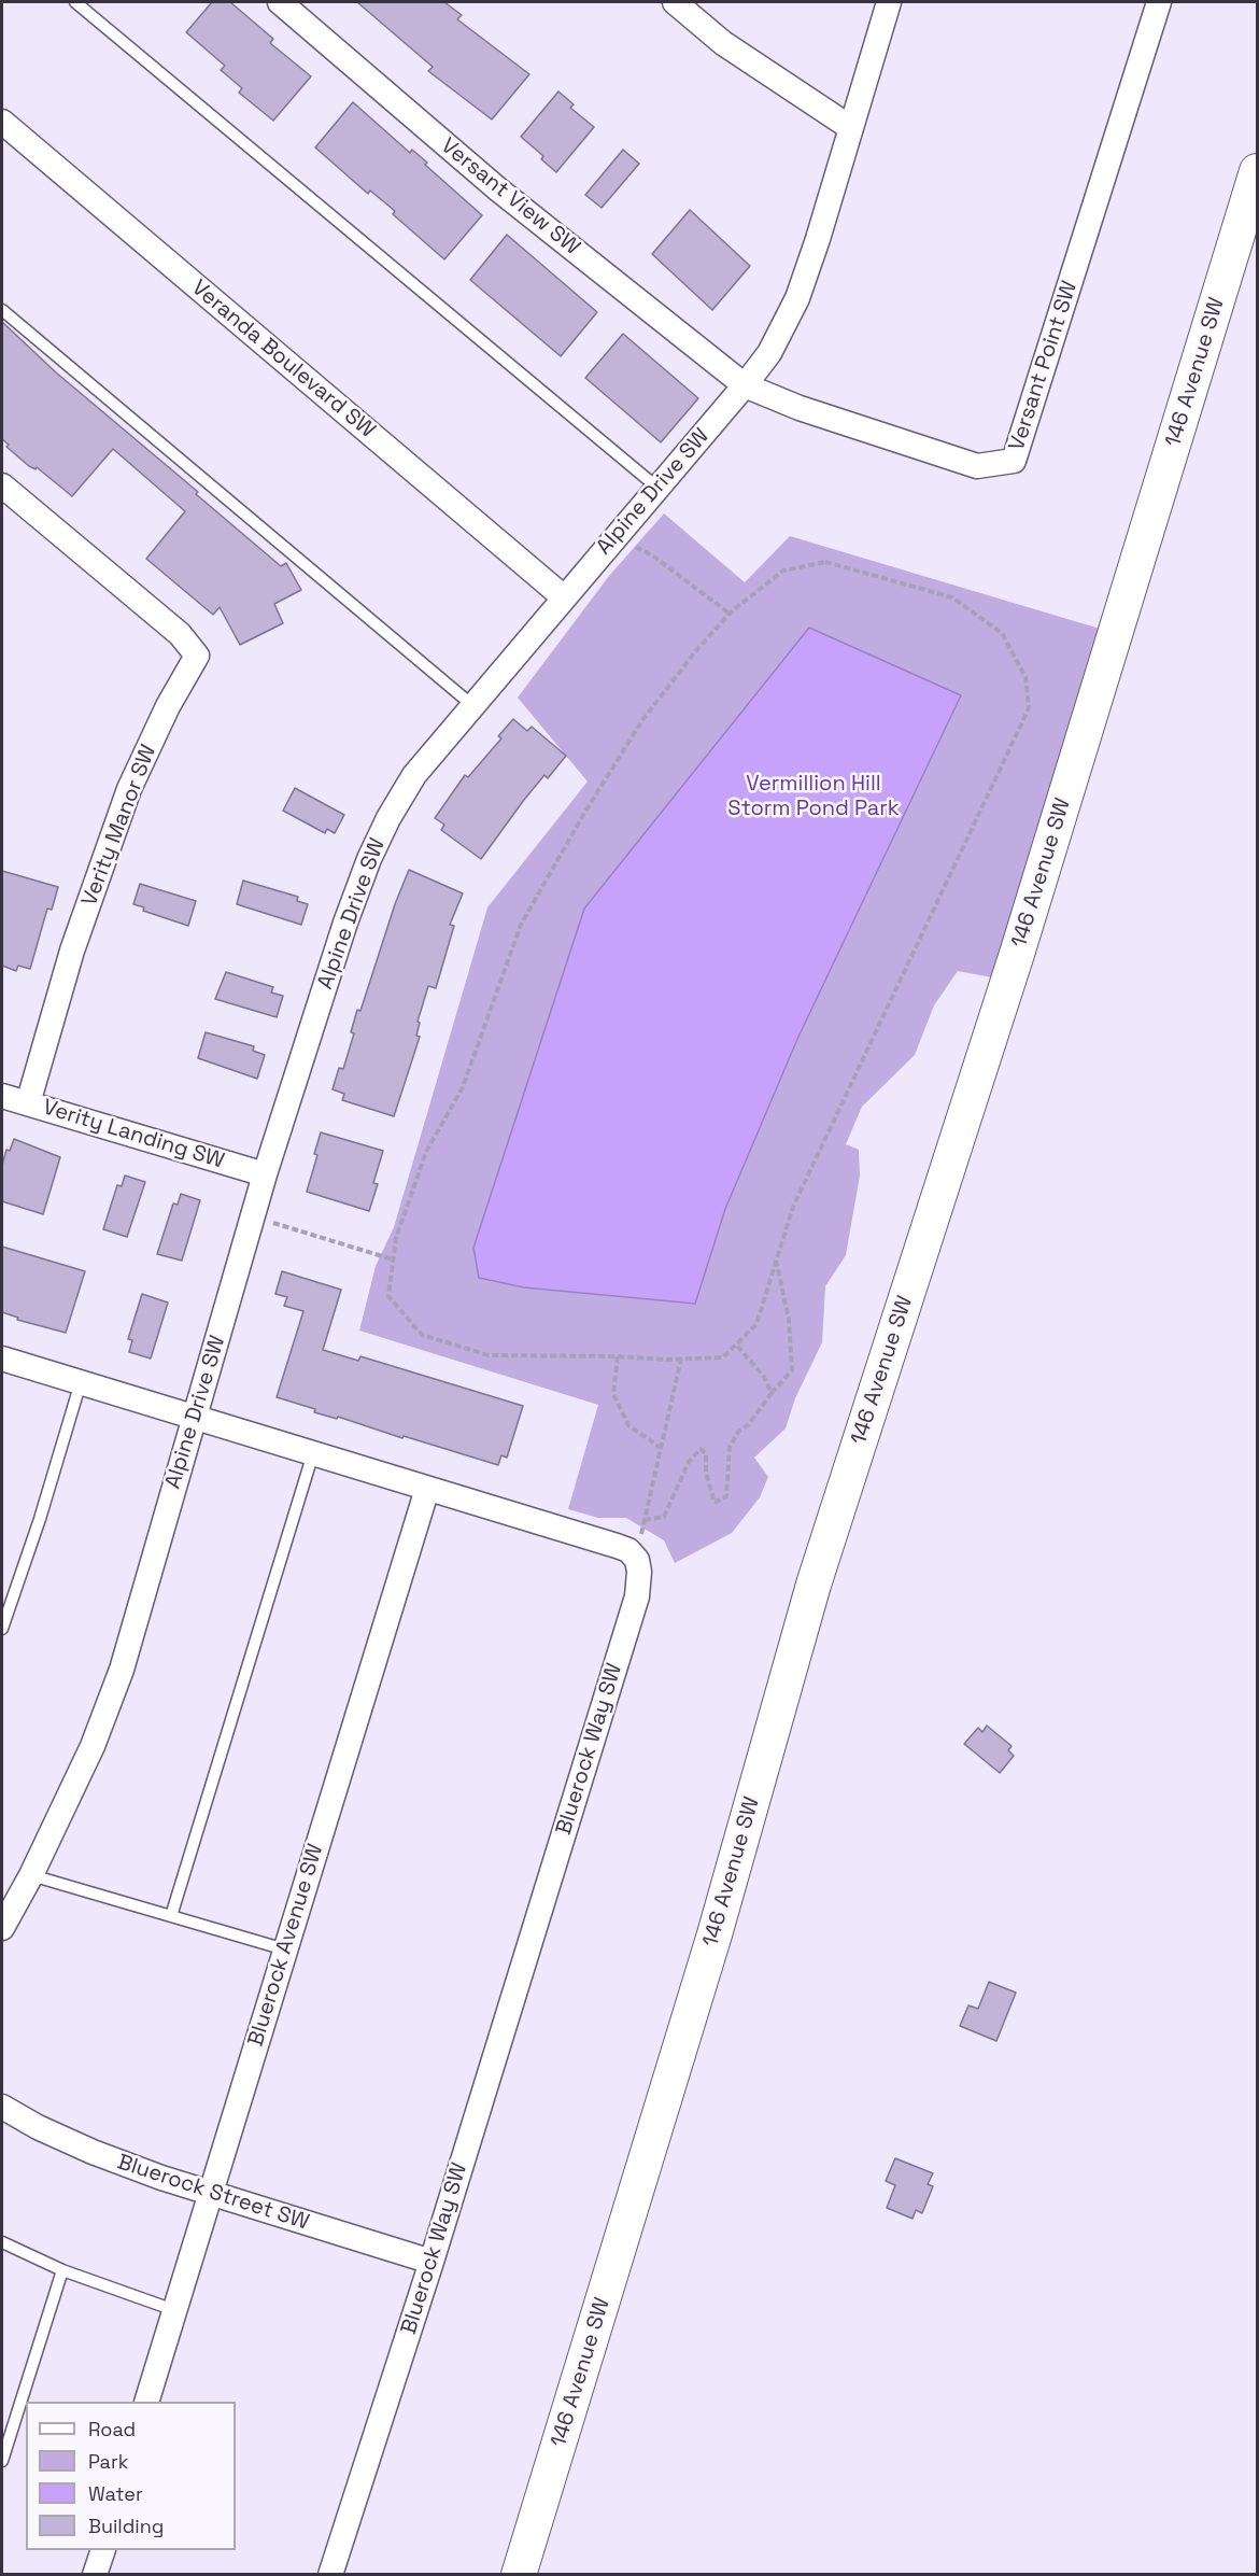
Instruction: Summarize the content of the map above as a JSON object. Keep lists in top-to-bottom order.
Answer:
{
  "streets": {
    "street": [
      "Versant View SW",
      "Veranda Boulevard SW",
      "Versant Point SW",
      "146 Avenue SW",
      "Alpine Drive SW",
      "Verity Manor SW",
      "Verity Landing SW",
      "Bluerock Way SW",
      "Bluerock Avenue SW",
      "Bluerock Street SW"
    ]
  },
  "crossings": [
    ["Versant View SW", "Versant Point SW"],
    ["Versant View SW", "Alpine Drive SW"],
    ["Veranda Boulevard SW", "Alpine Drive SW"],
    ["Versant Point SW", "Alpine Drive SW"],
    ["Alpine Drive SW", "Verity Landing SW"],
    ["Verity Manor SW", "Verity Landing SW"],
    ["Bluerock Way SW", "Bluerock Street SW"],
    ["Bluerock Avenue SW", "Bluerock Street SW"]
  ],
  "parks": ["Vermillion Hill Storm Pond Park"],
  "legend": [
    "Road",
    "Park",
    "Water",
    "Building"
  ]
}
